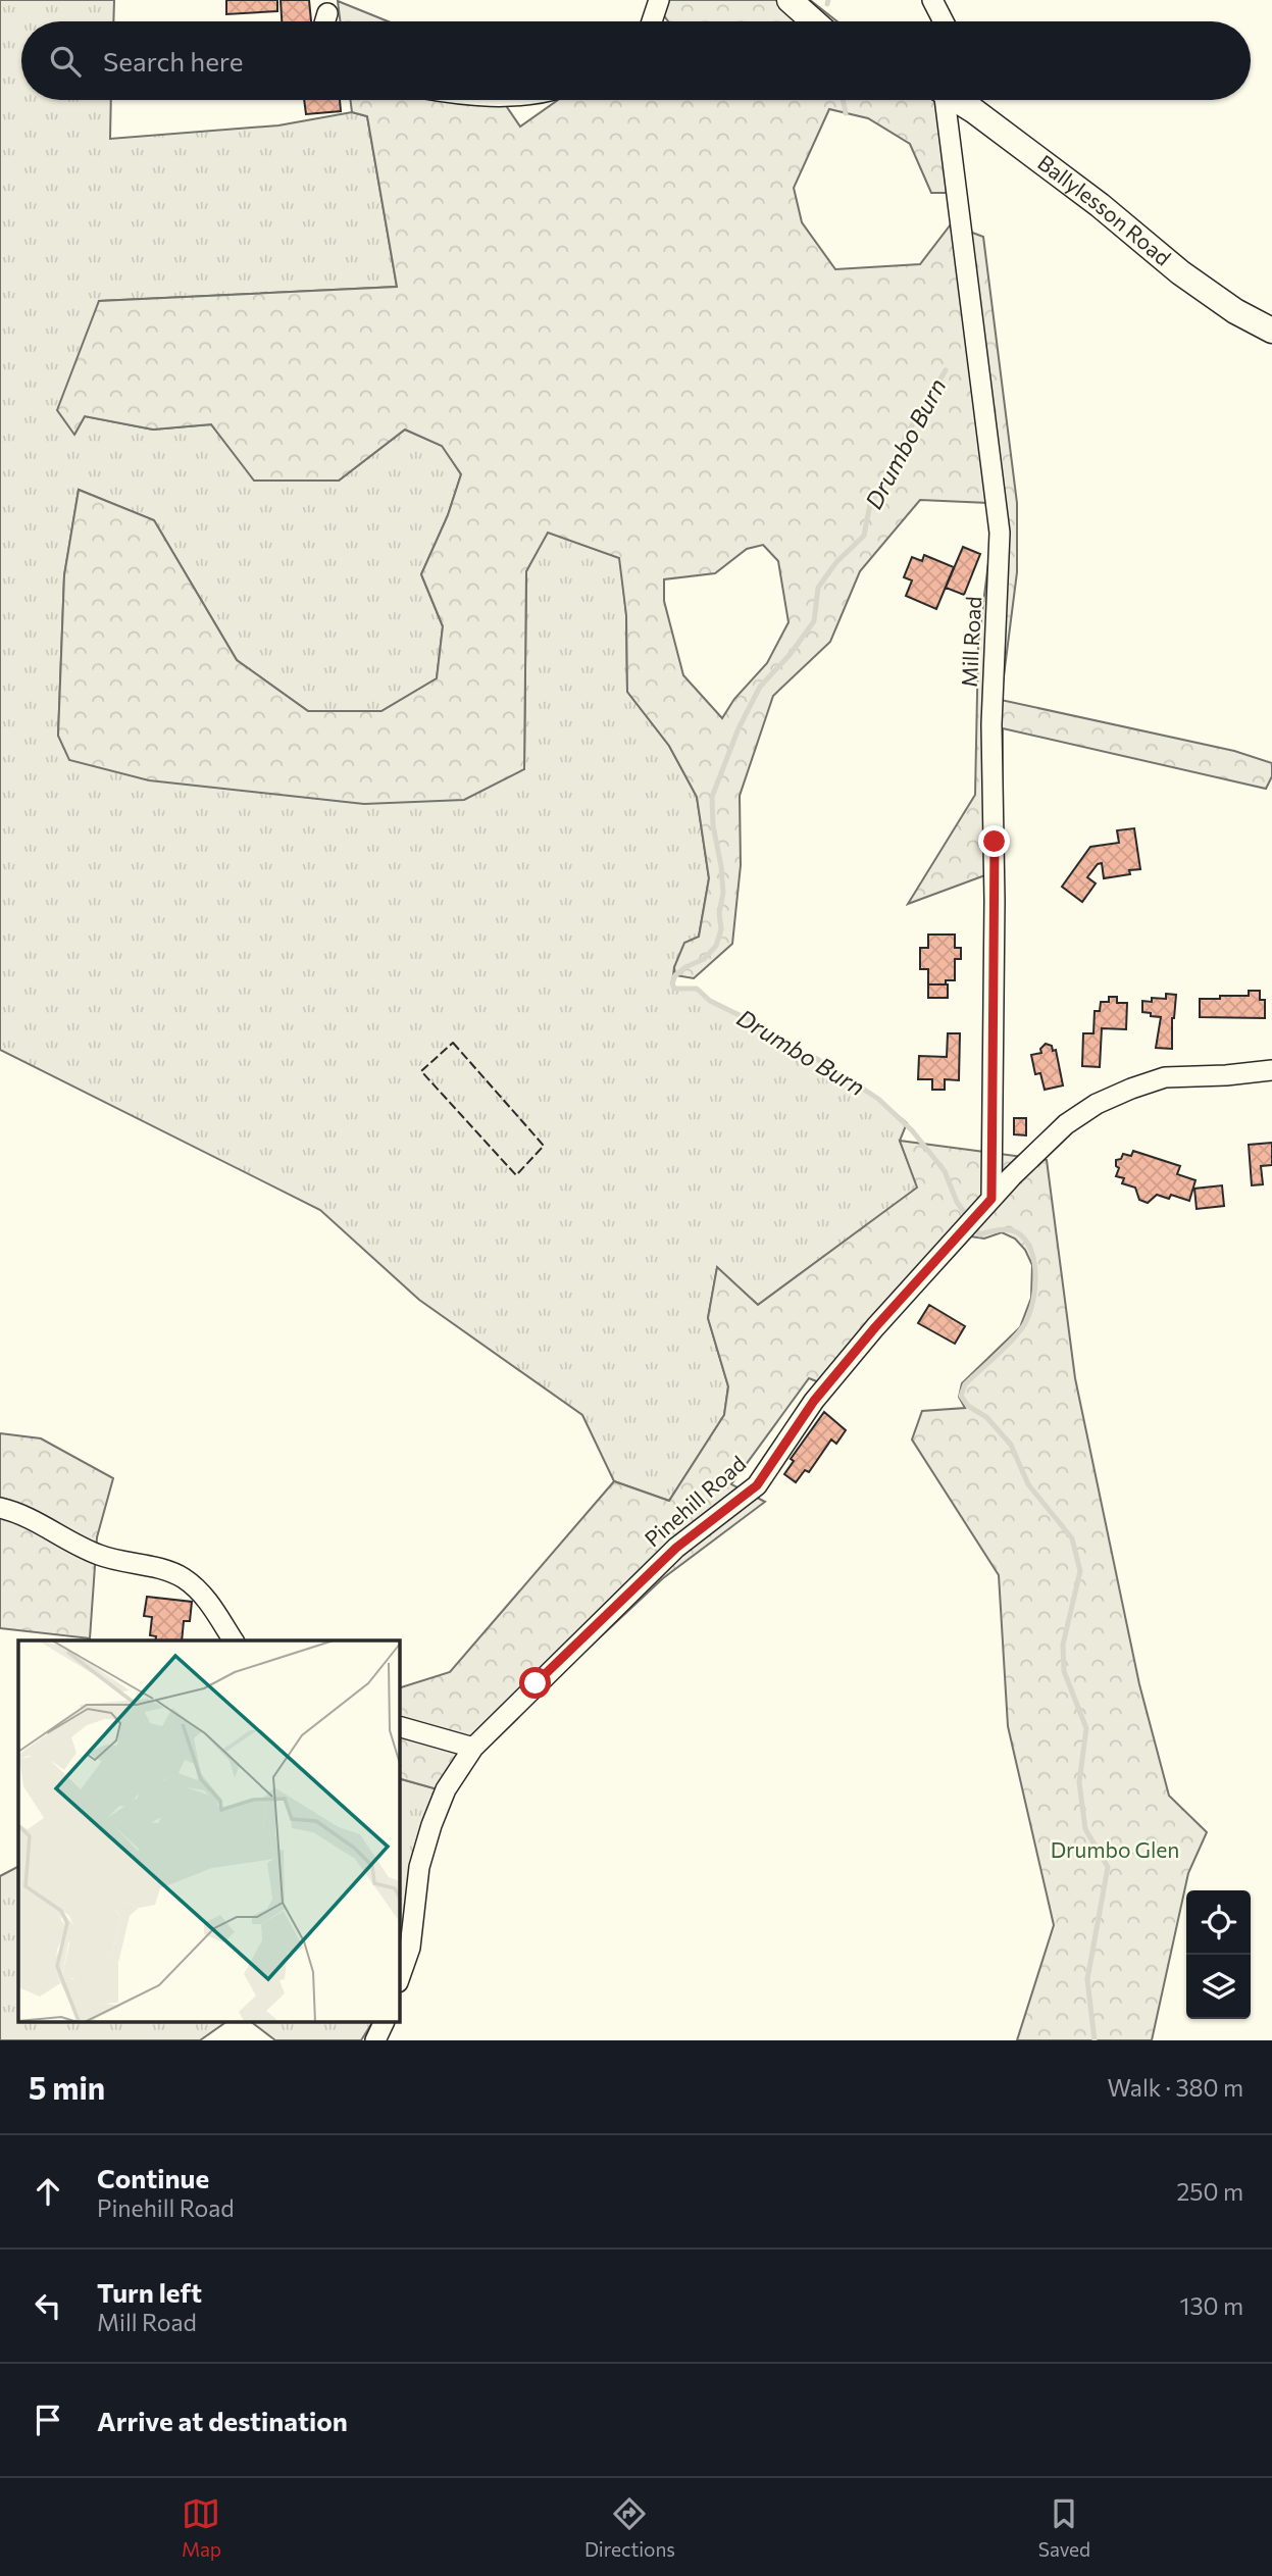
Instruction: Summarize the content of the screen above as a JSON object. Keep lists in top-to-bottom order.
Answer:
{
  "streets": {
    "main road": ["Ballylesson Road"],
    "street": ["Mill Road", "Pinehill Road"]
  },
  "crossings": [
    ["Mill Road", "Pinehill Road"]
  ],
  "water": ["Drumbo Burn"],
  "parks": ["Drumbo Glen"],
  "page": {
    "search": "Search here",
    "heading": ["5 min", "Walk · 380 m"],
    "list": [
      ["Continue", "Pinehill Road", "250 m"],
      ["Turn left", "Mill Road", "130 m"],
      "Arrive at destination"
    ],
    "nav": ["Map", "Directions", "Saved"]
  }
}
